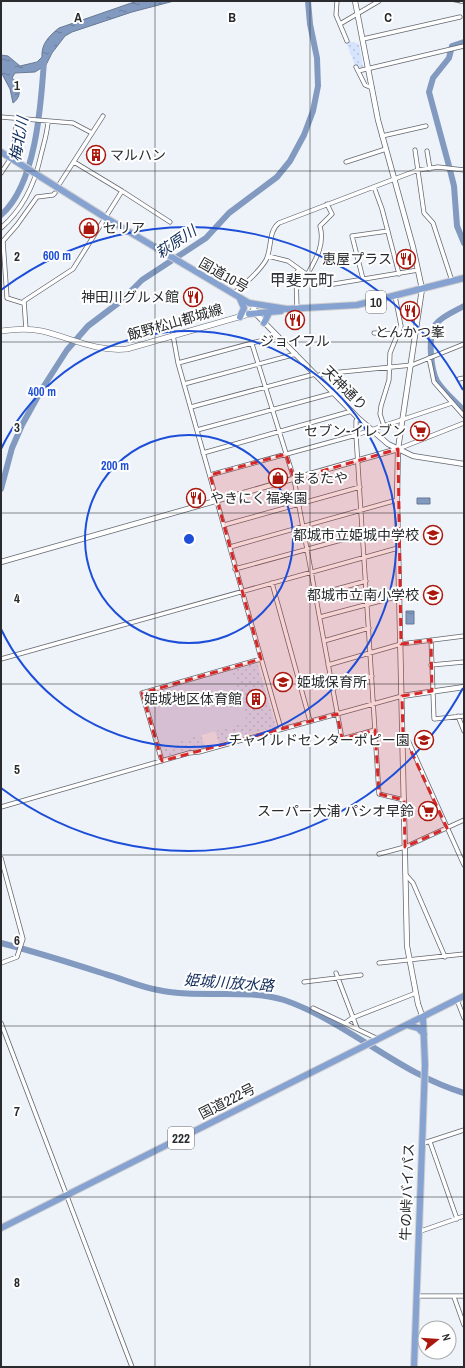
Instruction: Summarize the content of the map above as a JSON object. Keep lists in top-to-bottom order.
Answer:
{
  "streets": {
    "highway": [
      "国道10号",
      "10",
      "国道222号",
      "222",
      "牛の峠バイパス"
    ],
    "main road": ["飯野松山都城線"],
    "street": ["天神通り"]
  },
  "crossings": [
    ["国道222号", "牛の峠バイパス"]
  ],
  "districts": ["甲斐元町"],
  "water": ["梅北川", "萩原川", "姫城川放水路"],
  "places": {
    "building": ["マルハン", "姫城地区体育館"],
    "shop": ["セリア", "まるたや"],
    "restaurant": [
      "恵屋プラス",
      "神田川グルメ館",
      "とんかつ峯",
      "ジョイフル",
      "やきにく福楽園"
    ],
    "supermarket": ["セブン-イレブン", "スーパー大浦 パシオ早鈴"],
    "school or university": [
      "都城市立姫城中学校",
      "都城市立南小学校",
      "姫城保育所",
      "チャイルドセンターポピー園"
    ]
  },
  "north": "right",
  "grid": {
    "columns": ["A", "B", "C"],
    "rows": [
      "1",
      "2",
      "3",
      "4",
      "5",
      "6",
      "7",
      "8"
    ]
  },
  "rings": ["600 m", "400 m", "200 m"]
}
